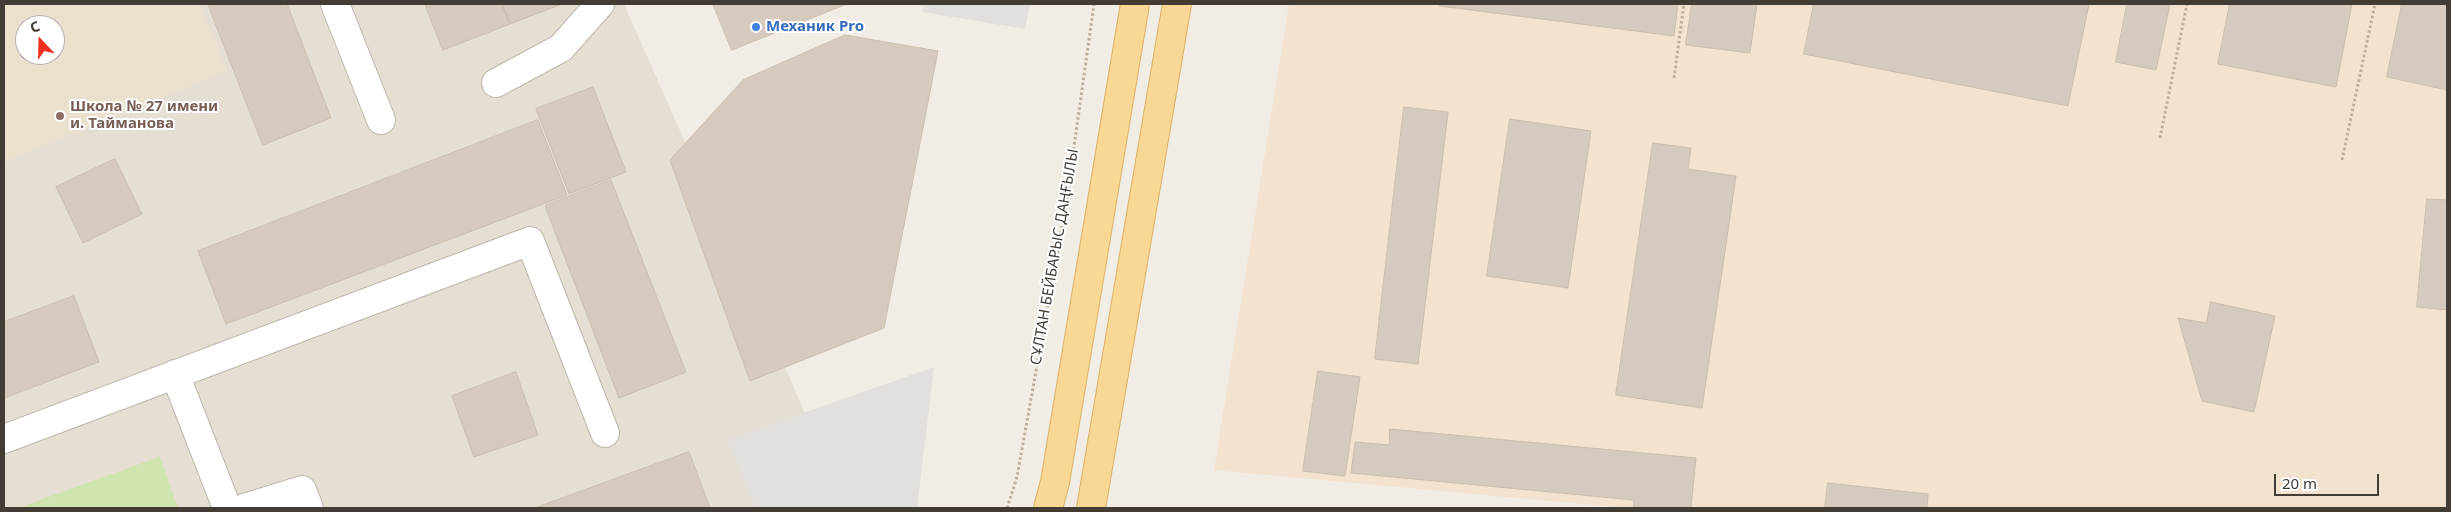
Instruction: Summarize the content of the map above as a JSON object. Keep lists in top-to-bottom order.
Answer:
{
  "streets": {
    "path": ["СҰЛТАН БЕЙБАРЫС ДАҢҒЫЛЫ"]
  },
  "places": ["Механик Pro", "Школа № 27 имени и. Тайманова"],
  "scale_bar": "20 m",
  "north": "top"
}
